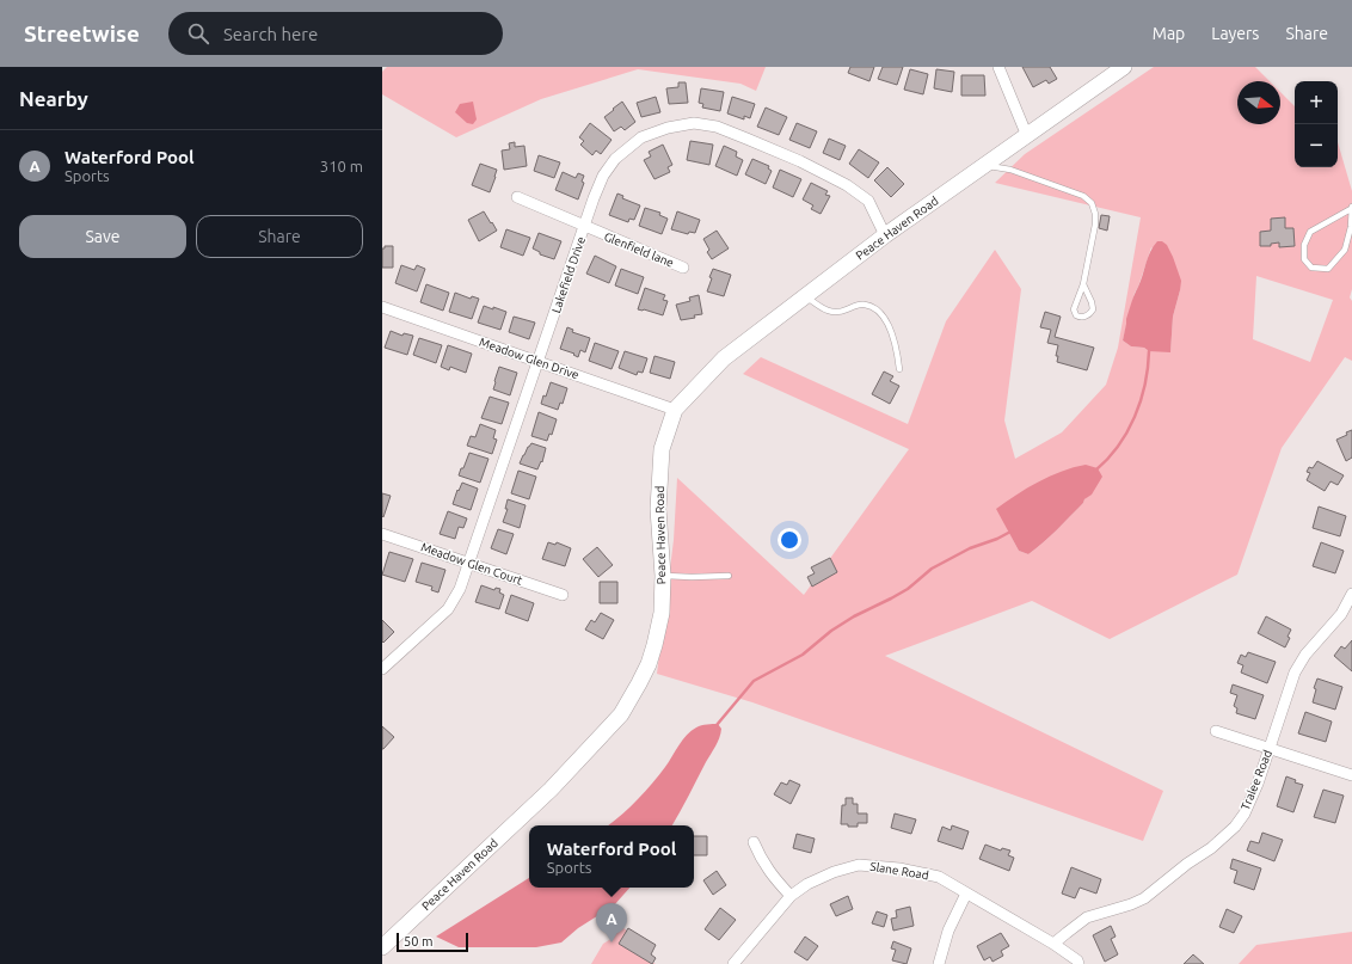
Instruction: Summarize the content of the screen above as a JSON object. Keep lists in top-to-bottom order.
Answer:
{
  "streets": {
    "main road": ["Peace Haven Road"],
    "street": [
      "Glenfield lane",
      "Lakefield Drive",
      "Meadow Glen Drive",
      "Meadow Glen Court",
      "Tralee Road",
      "Slane Road"
    ]
  },
  "crossings": [
    ["Peace Haven Road", "Lakefield Drive"],
    ["Peace Haven Road", "Meadow Glen Drive"],
    ["Glenfield lane", "Lakefield Drive"],
    ["Lakefield Drive", "Meadow Glen Drive"],
    ["Lakefield Drive", "Meadow Glen Court"],
    ["Tralee Road", "Slane Road"]
  ],
  "scale_bar": "50 m",
  "north": "right",
  "page": {
    "header": "Streetwise",
    "search": "Search here",
    "nav": ["Map", "Layers", "Share"],
    "heading": "Nearby",
    "map_buttons": ["+", "−"],
    "list": [
      {
        "mark": "A",
        "name": "Waterford Pool",
        "note": "Sports",
        "value": "310 m"
      }
    ],
    "buttons": ["Save", "Share"],
    "popup": ["Waterford Pool", "Sports"],
    "pins": "A",
    "scale": "50 m"
  }
}
